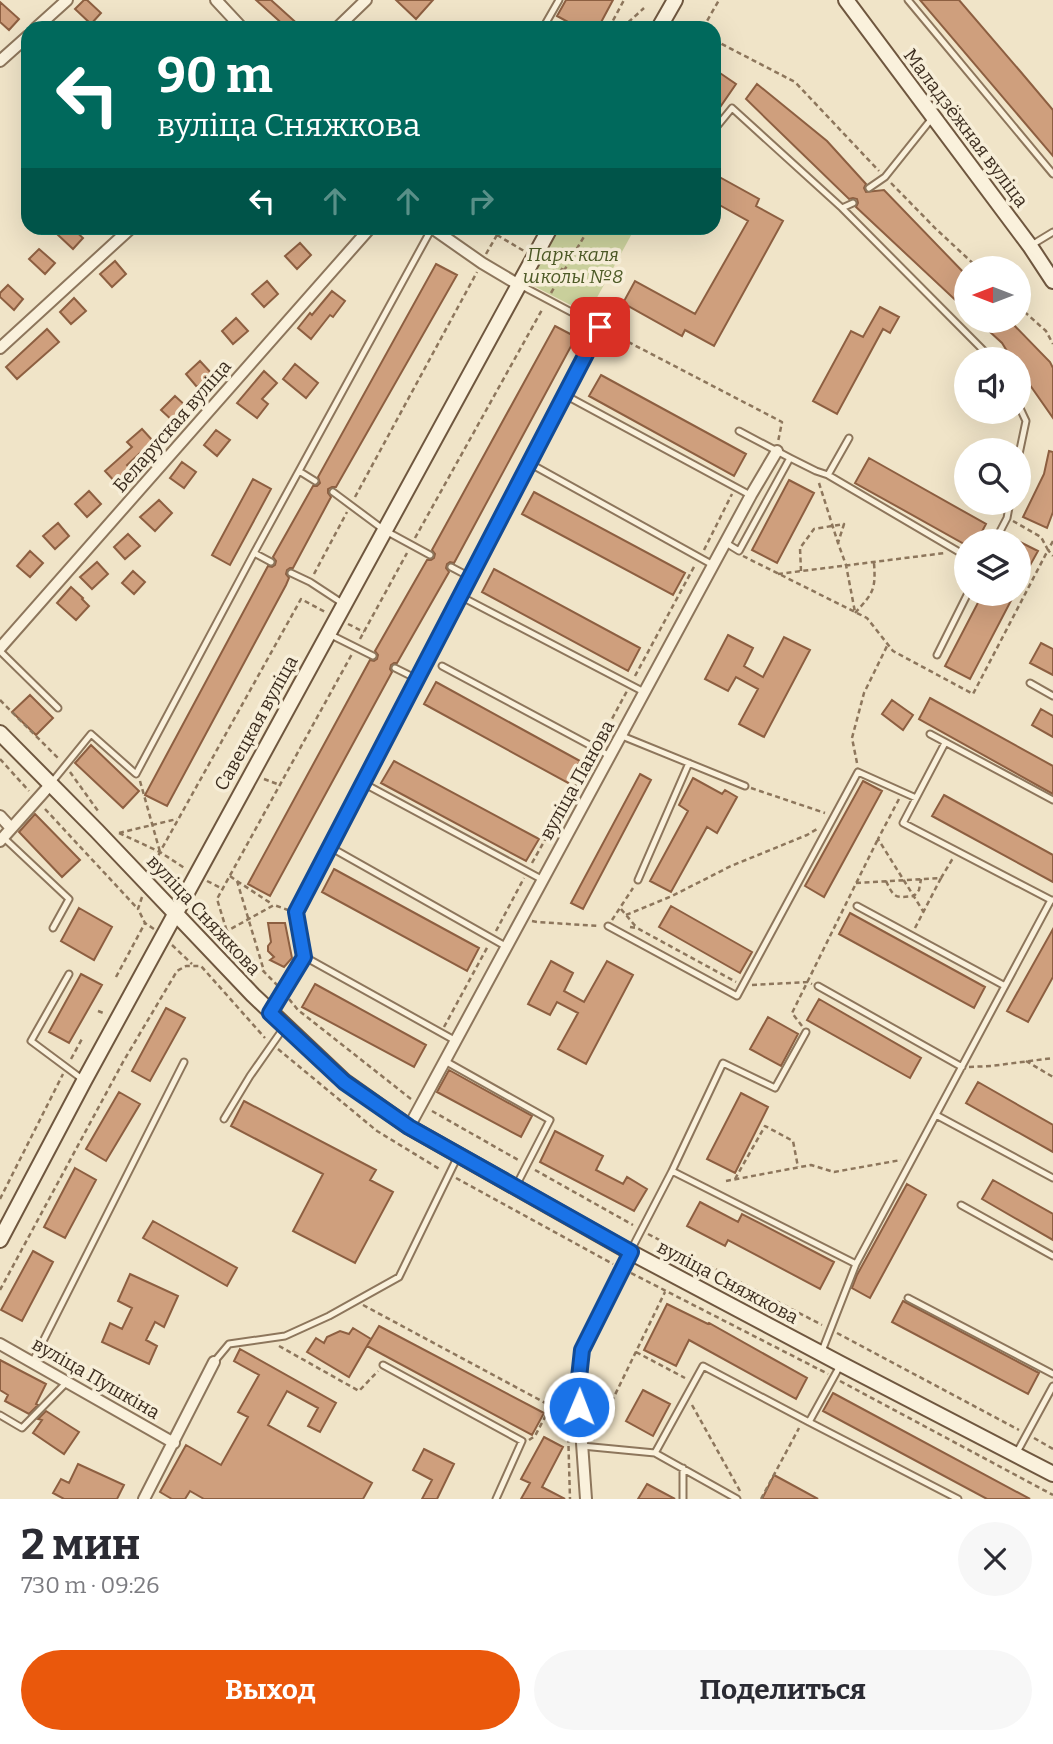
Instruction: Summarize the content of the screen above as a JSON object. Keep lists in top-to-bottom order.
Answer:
{
  "streets": {
    "street": [
      "Маладзёжная вуліца",
      "Беларуская вуліца",
      "Савецкая вуліца",
      "вуліца Панова",
      "вуліца Сняжкова",
      "вуліца Пушкіна"
    ]
  },
  "crossings": [
    ["Савецкая вуліца", "вуліца Сняжкова"],
    ["вуліца Панова", "вуліца Сняжкова"]
  ],
  "parks": ["Парк каля школы №8"],
  "north": "left",
  "page": {
    "turn": ["90 m", "вуліца Сняжкова"],
    "heading": ["2 мин", "730 m · 09:26"],
    "buttons": ["Выход", "Поделиться"]
  }
}
